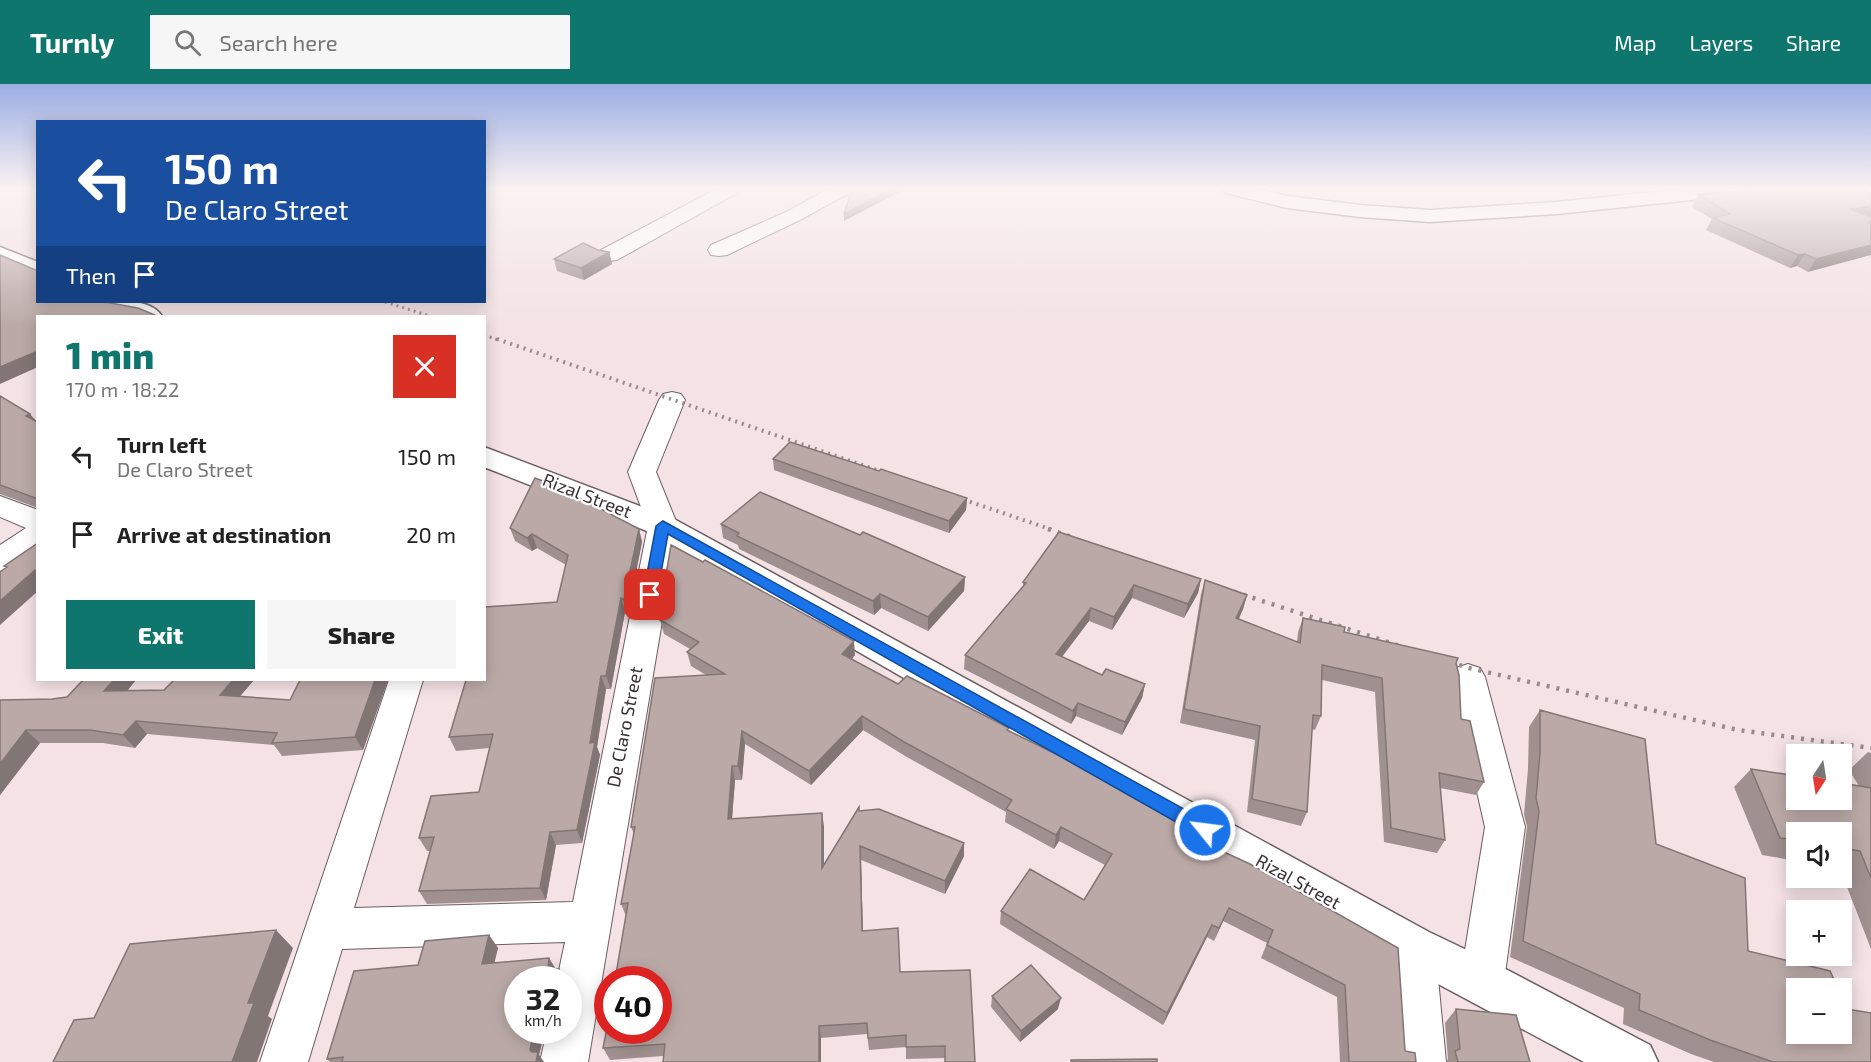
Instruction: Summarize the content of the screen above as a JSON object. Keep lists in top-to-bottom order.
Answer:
{
  "streets": {
    "main road": ["Rizal Street"],
    "street": ["De Claro Street"]
  },
  "crossings": [
    ["Rizal Street", "De Claro Street"]
  ],
  "north": "bottom",
  "page": {
    "header": "Turnly",
    "search": "Search here",
    "nav": ["Map", "Layers", "Share"],
    "turn": ["150 m", "De Claro Street"],
    "then": "Then",
    "heading": ["1 min", "170 m · 18:22"],
    "list": [
      {
        "name": "Turn left",
        "note": "De Claro Street",
        "value": "150 m"
      },
      {
        "name": "Arrive at destination",
        "value": "20 m"
      }
    ],
    "buttons": ["Exit", "Share"],
    "map_buttons": ["+", "−"],
    "speed": "32 km/h",
    "limit": "40"
  }
}
